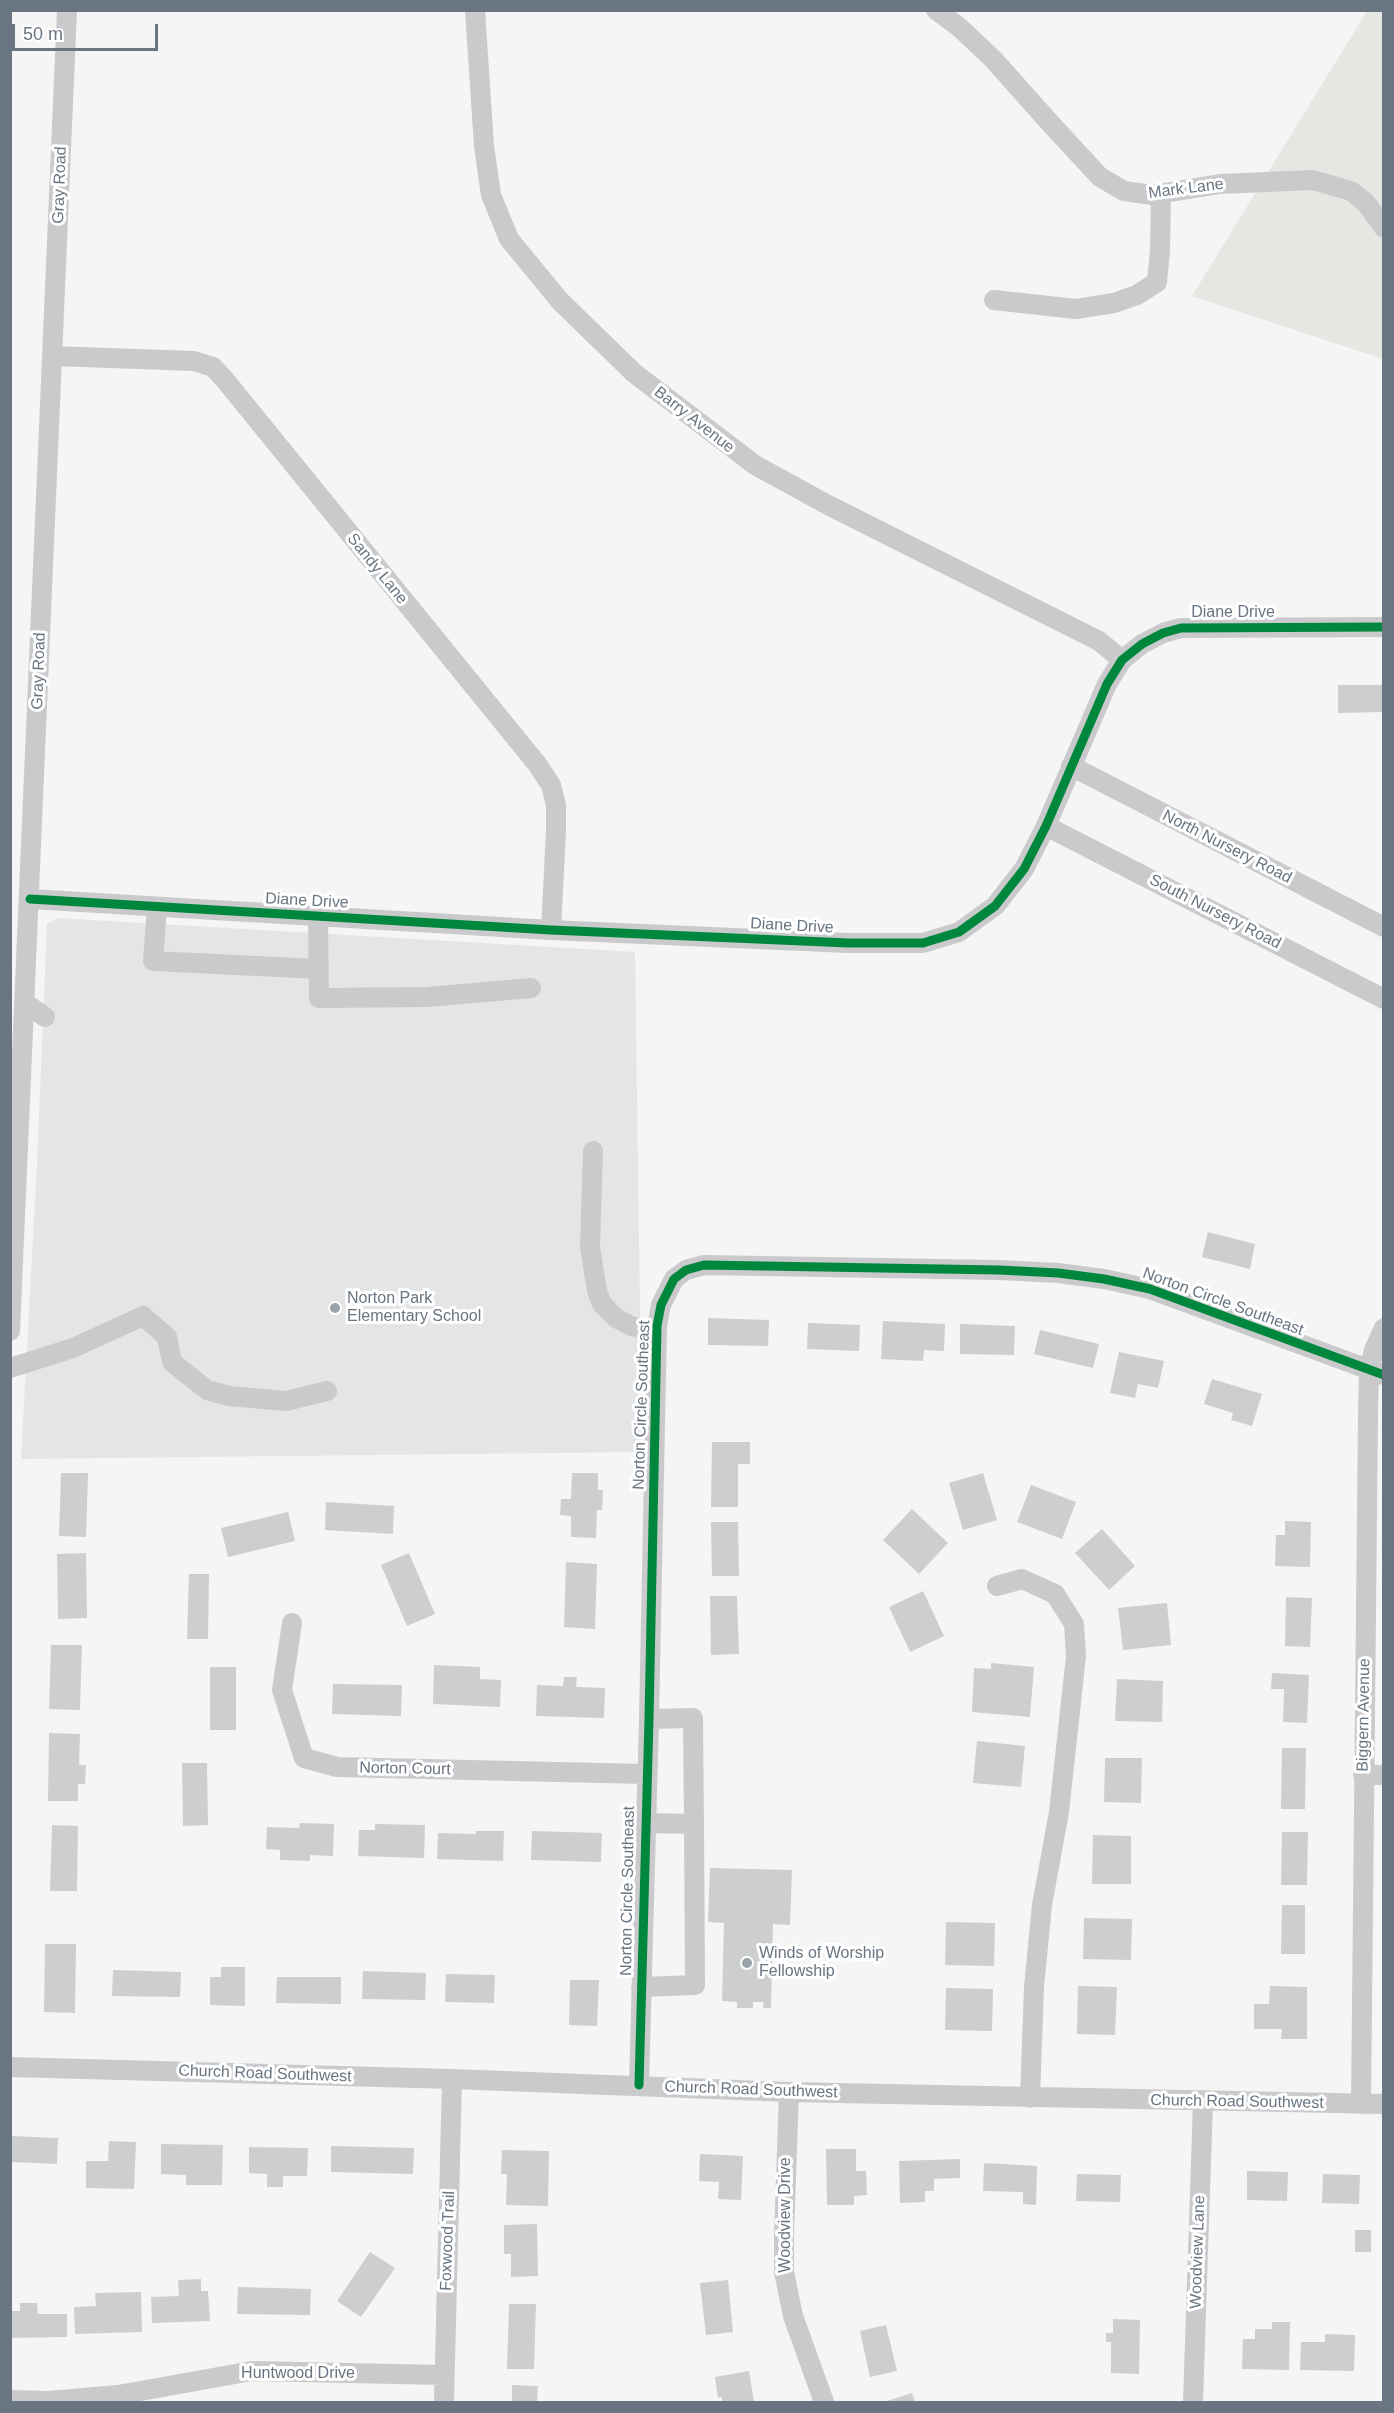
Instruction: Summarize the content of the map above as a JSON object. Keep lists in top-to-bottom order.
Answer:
{
  "streets": {
    "street": [
      "Gray Road",
      "Mark Lane",
      "Barry Avenue",
      "Sandy Lane",
      "Diane Drive",
      "North Nursery Road",
      "South Nursery Road",
      "Norton Circle Southeast",
      "Biggern Avenue",
      "Norton Court",
      "Church Road Southwest",
      "Woodview Drive",
      "Foxwood Trail",
      "Woodview Lane",
      "Huntwood Drive"
    ]
  },
  "crossings": [
    ["Gray Road", "Sandy Lane"],
    ["Gray Road", "Diane Drive"],
    ["Barry Avenue", "Diane Drive"],
    ["Sandy Lane", "Diane Drive"],
    ["Diane Drive", "North Nursery Road"],
    ["Diane Drive", "South Nursery Road"],
    ["Norton Circle Southeast", "Biggern Avenue"],
    ["Norton Circle Southeast", "Norton Court"],
    ["Norton Circle Southeast", "Church Road Southwest"],
    ["Biggern Avenue", "Church Road Southwest"],
    ["Church Road Southwest", "Woodview Drive"],
    ["Church Road Southwest", "Foxwood Trail"],
    ["Church Road Southwest", "Woodview Lane"],
    ["Foxwood Trail", "Huntwood Drive"]
  ],
  "places": ["Norton Park Elementary School", "Winds of Worship Fellowship"],
  "scale_bar": "50 m"
}
